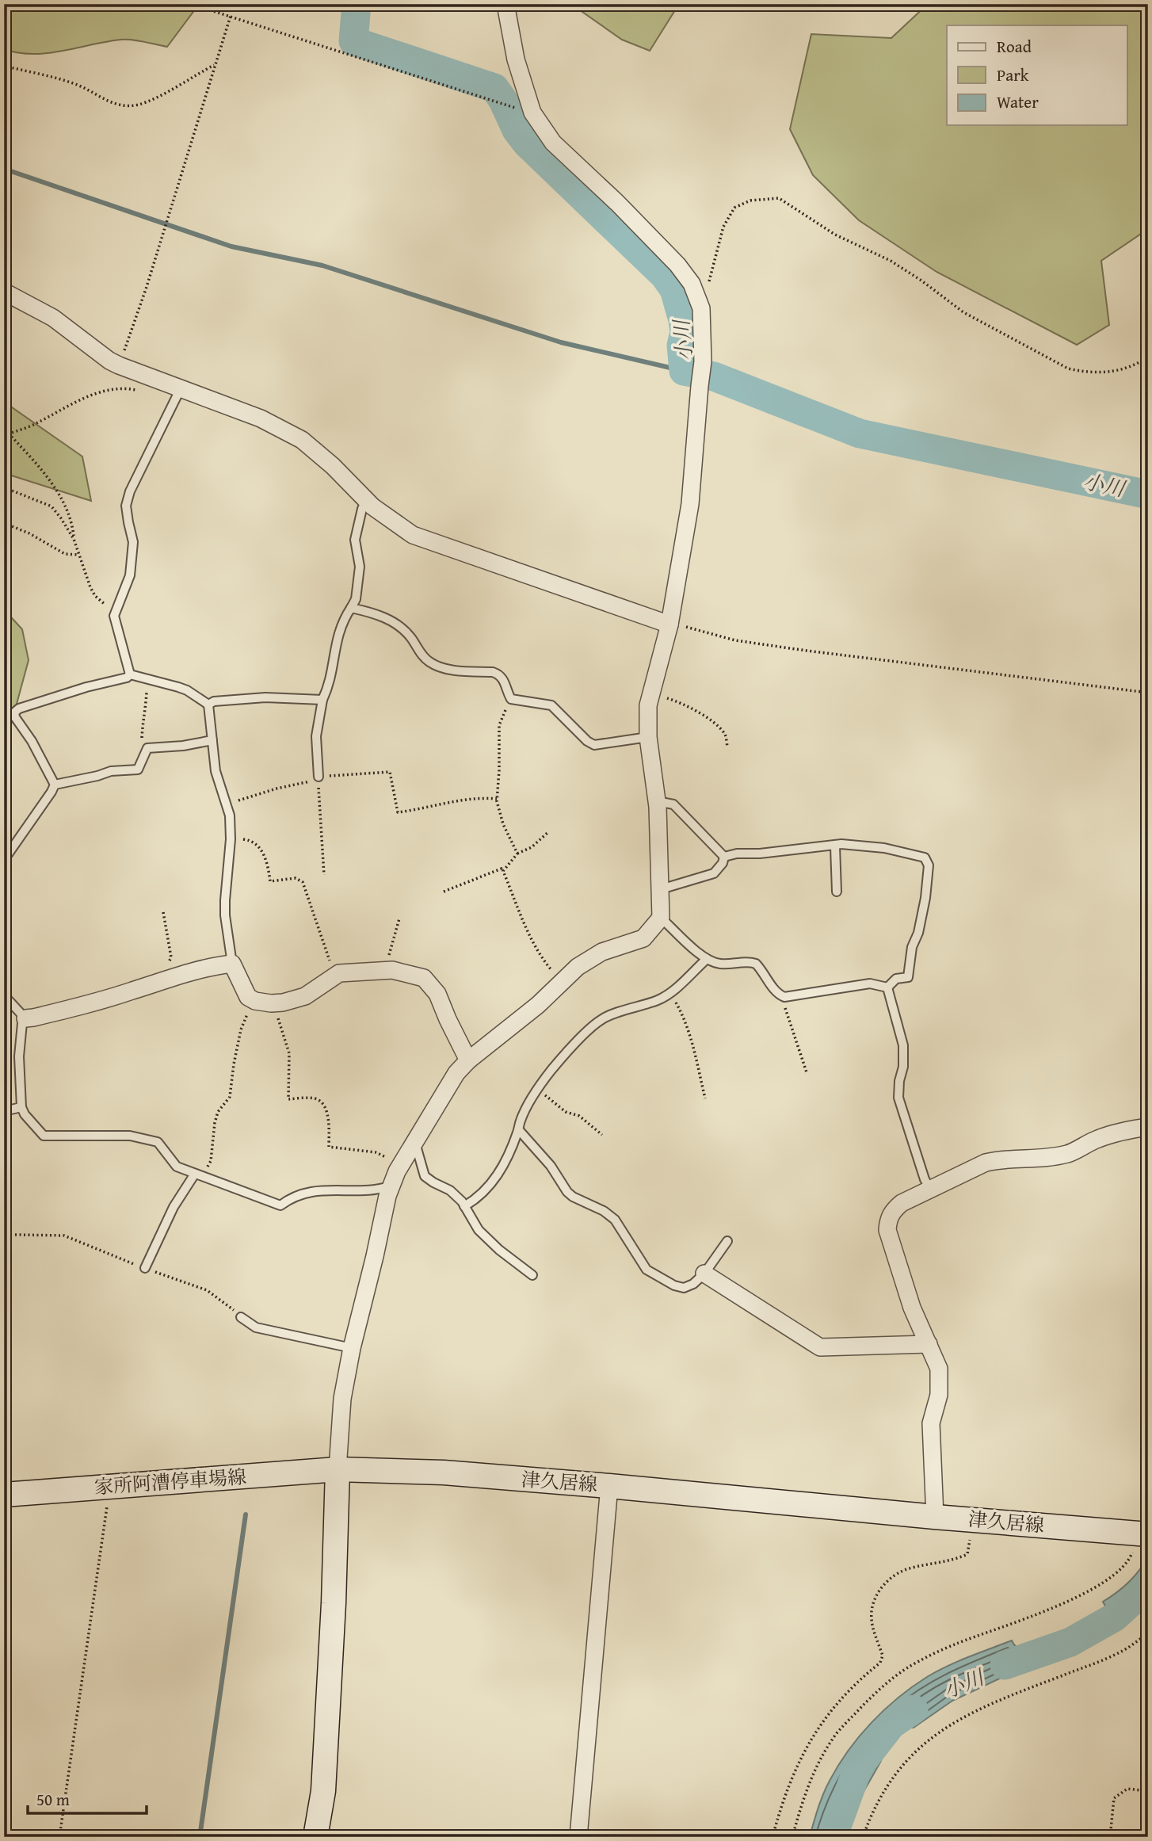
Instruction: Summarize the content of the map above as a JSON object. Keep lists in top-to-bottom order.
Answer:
{
  "streets": {
    "main road": ["家所阿漕停車場線", "津久居線"]
  },
  "crossings": [
    ["家所阿漕停車場線", "津久居線"]
  ],
  "water": ["小川"],
  "legend": ["Road", "Park", "Water"],
  "scale_bar": "50 m"
}
